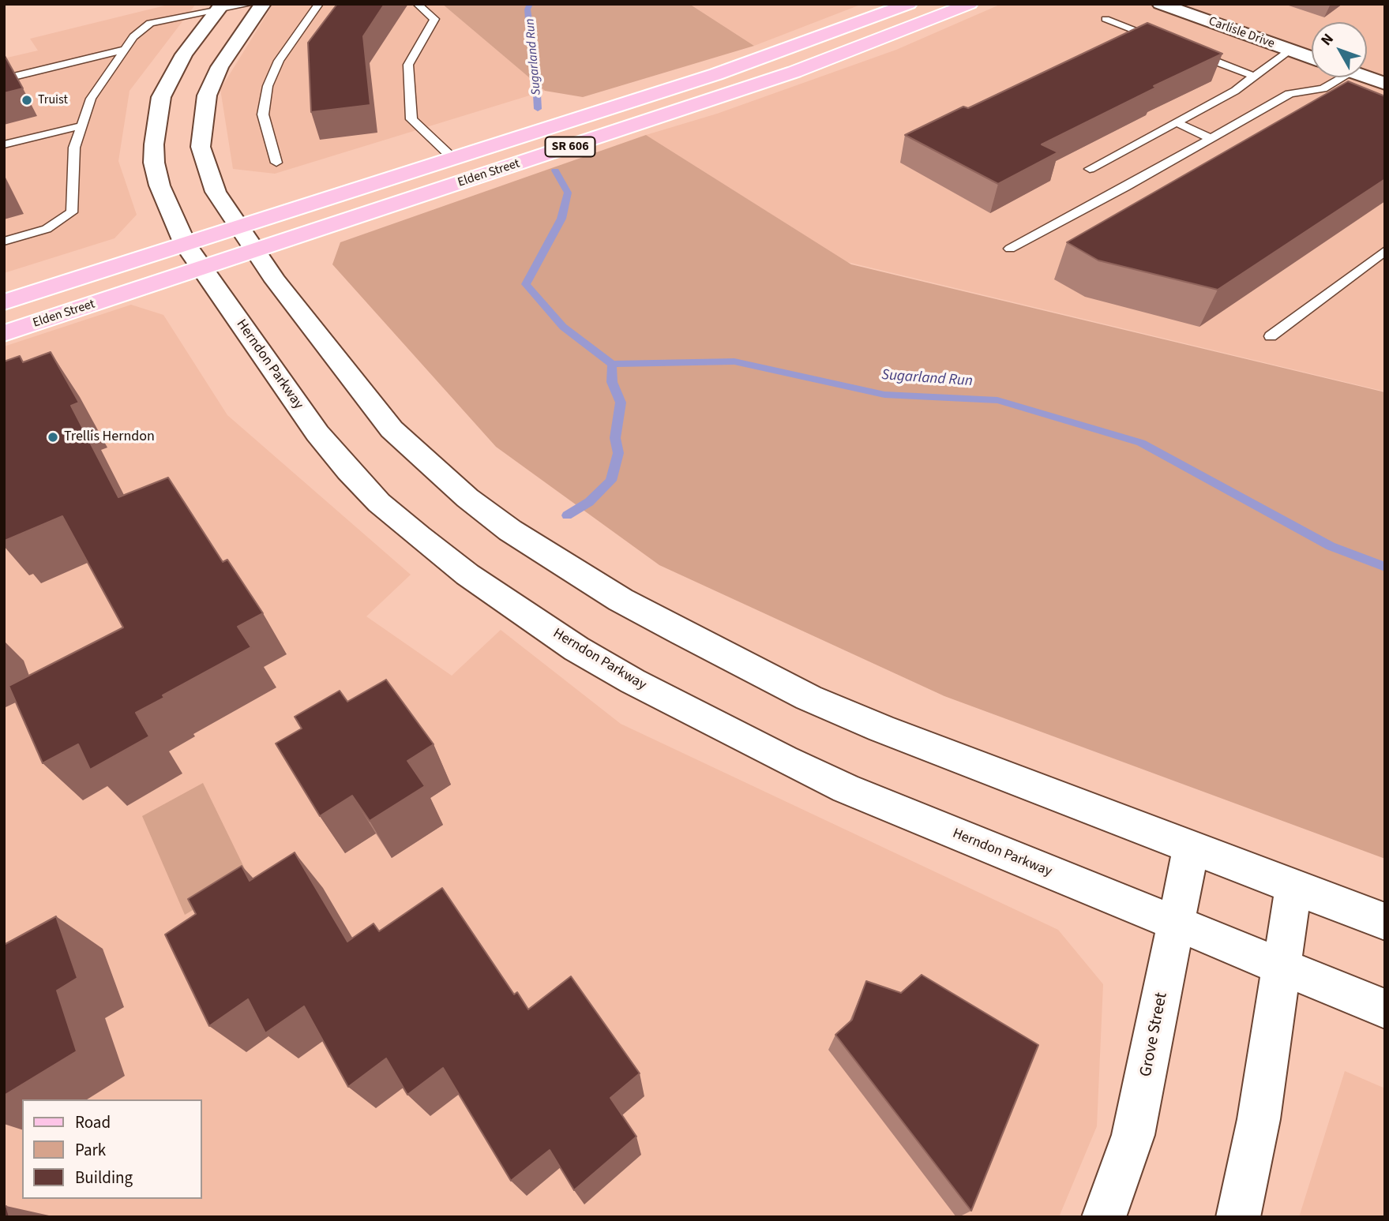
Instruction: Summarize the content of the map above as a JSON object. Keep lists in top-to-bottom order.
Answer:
{
  "streets": {
    "main road": [
      "Carlisle Drive",
      "SR 606",
      "Elden Street",
      "Herndon Parkway",
      "Grove Street"
    ]
  },
  "crossings": [
    ["Elden Street", "Herndon Parkway"],
    ["Herndon Parkway", "Grove Street"]
  ],
  "water": ["Sugarland Run"],
  "places": ["Truist", "Trellis Herndon"],
  "legend": ["Road", "Park", "Building"],
  "north": "top left"
}
